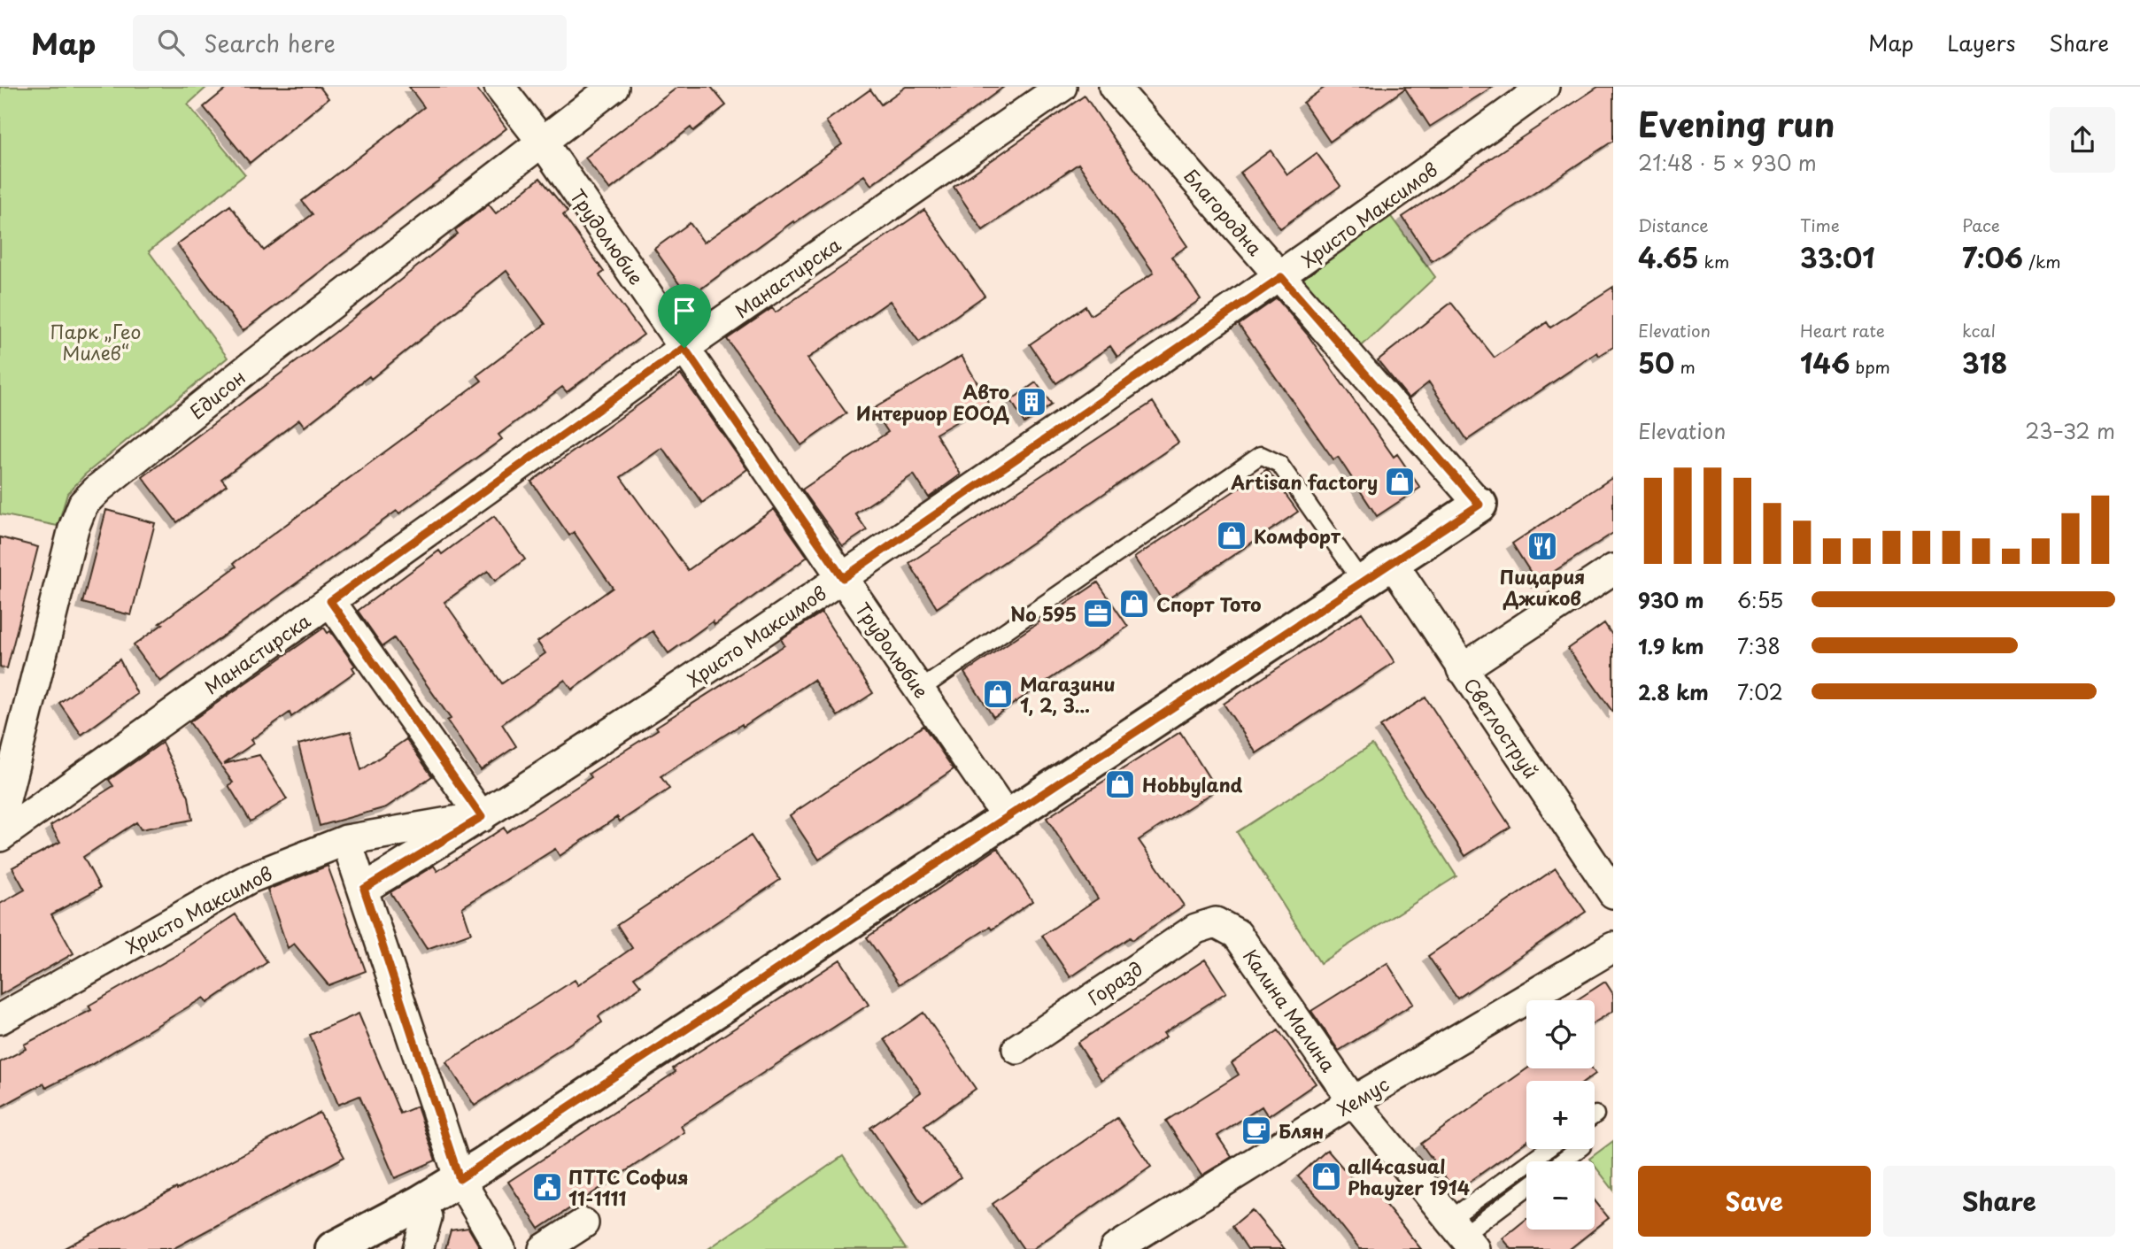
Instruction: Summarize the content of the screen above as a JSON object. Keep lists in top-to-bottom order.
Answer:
{
  "streets": {
    "street": [
      "Благородна",
      "Христо Максимов",
      "Трудолюбие",
      "Манастирска",
      "Едисон",
      "Светлоструй",
      "Горазд",
      "Калина Малина",
      "Хемус"
    ]
  },
  "crossings": [
    ["Благородна", "Христо Максимов"],
    ["Христо Максимов", "Трудолюбие"],
    ["Трудолюбие", "Манастирска"],
    ["Трудолюбие", "Едисон"],
    ["Горазд", "Калина Малина"],
    ["Калина Малина", "Хемус"]
  ],
  "parks": ["Парк „Гео Милев“"],
  "places": {
    "building": ["Авто Интериор ЕООД"],
    "shop": [
      "Artisan factory",
      "Комфорт",
      "Спорт Тото",
      "Магазини 1, 2, 3...",
      "Hobbyland",
      "all4casual Phayzer 1914"
    ],
    "restaurant": ["Пицария Джиков"],
    "office": ["No 595"],
    "cafe": ["Блян"],
    "public building": ["ПТТС София 11-1111"]
  },
  "page": {
    "header": "Map",
    "search": "Search here",
    "nav": ["Map", "Layers", "Share"],
    "heading": ["Evening run", "21:48 · 5 × 930 m"],
    "stats": [
      ["Distance", "4.65 km"],
      ["Time", "33:01"],
      ["Pace", "7:06 /km"],
      ["Elevation", "50 m"],
      ["Heart rate", "146 bpm"],
      ["kcal", "318"]
    ],
    "chart": ["Elevation", "23–32 m"],
    "list": [
      {
        "name": "930 m",
        "note": "6:55"
      },
      {
        "name": "1.9 km",
        "note": "7:38"
      },
      {
        "name": "2.8 km",
        "note": "7:02"
      }
    ],
    "map_buttons": ["+", "−"],
    "buttons": ["Save", "Share"]
  }
}
